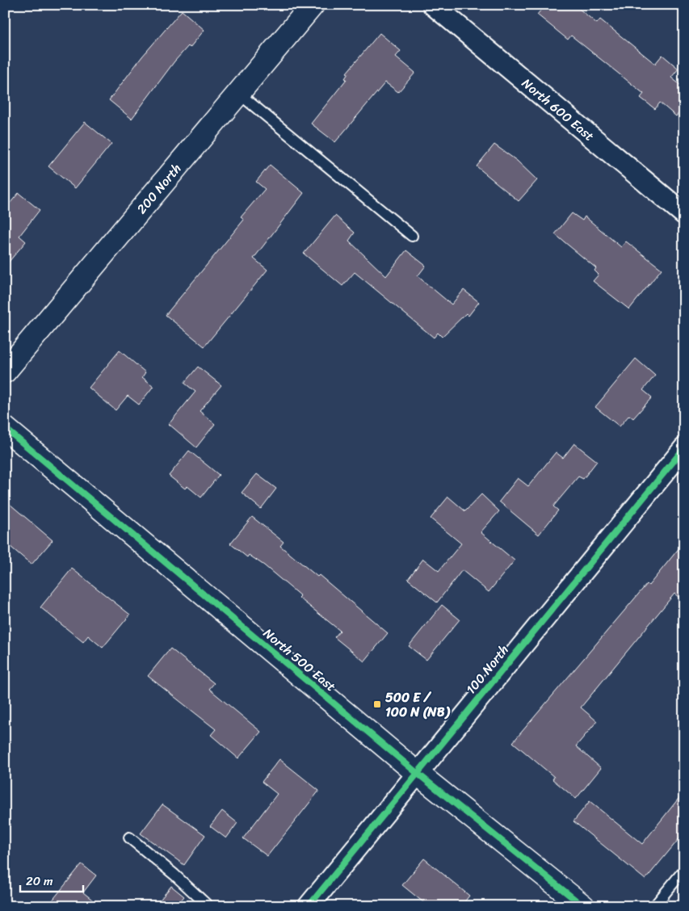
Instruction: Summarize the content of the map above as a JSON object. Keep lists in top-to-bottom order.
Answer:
{
  "streets": {
    "street": [
      "North 600 East",
      "200 North",
      "North 500 East",
      "100 North"
    ]
  },
  "crossings": [
    ["North 500 East", "100 North"]
  ],
  "places": {
    "transit": ["500 E / 100 N (NB)"]
  },
  "scale_bar": "20 m"
}
